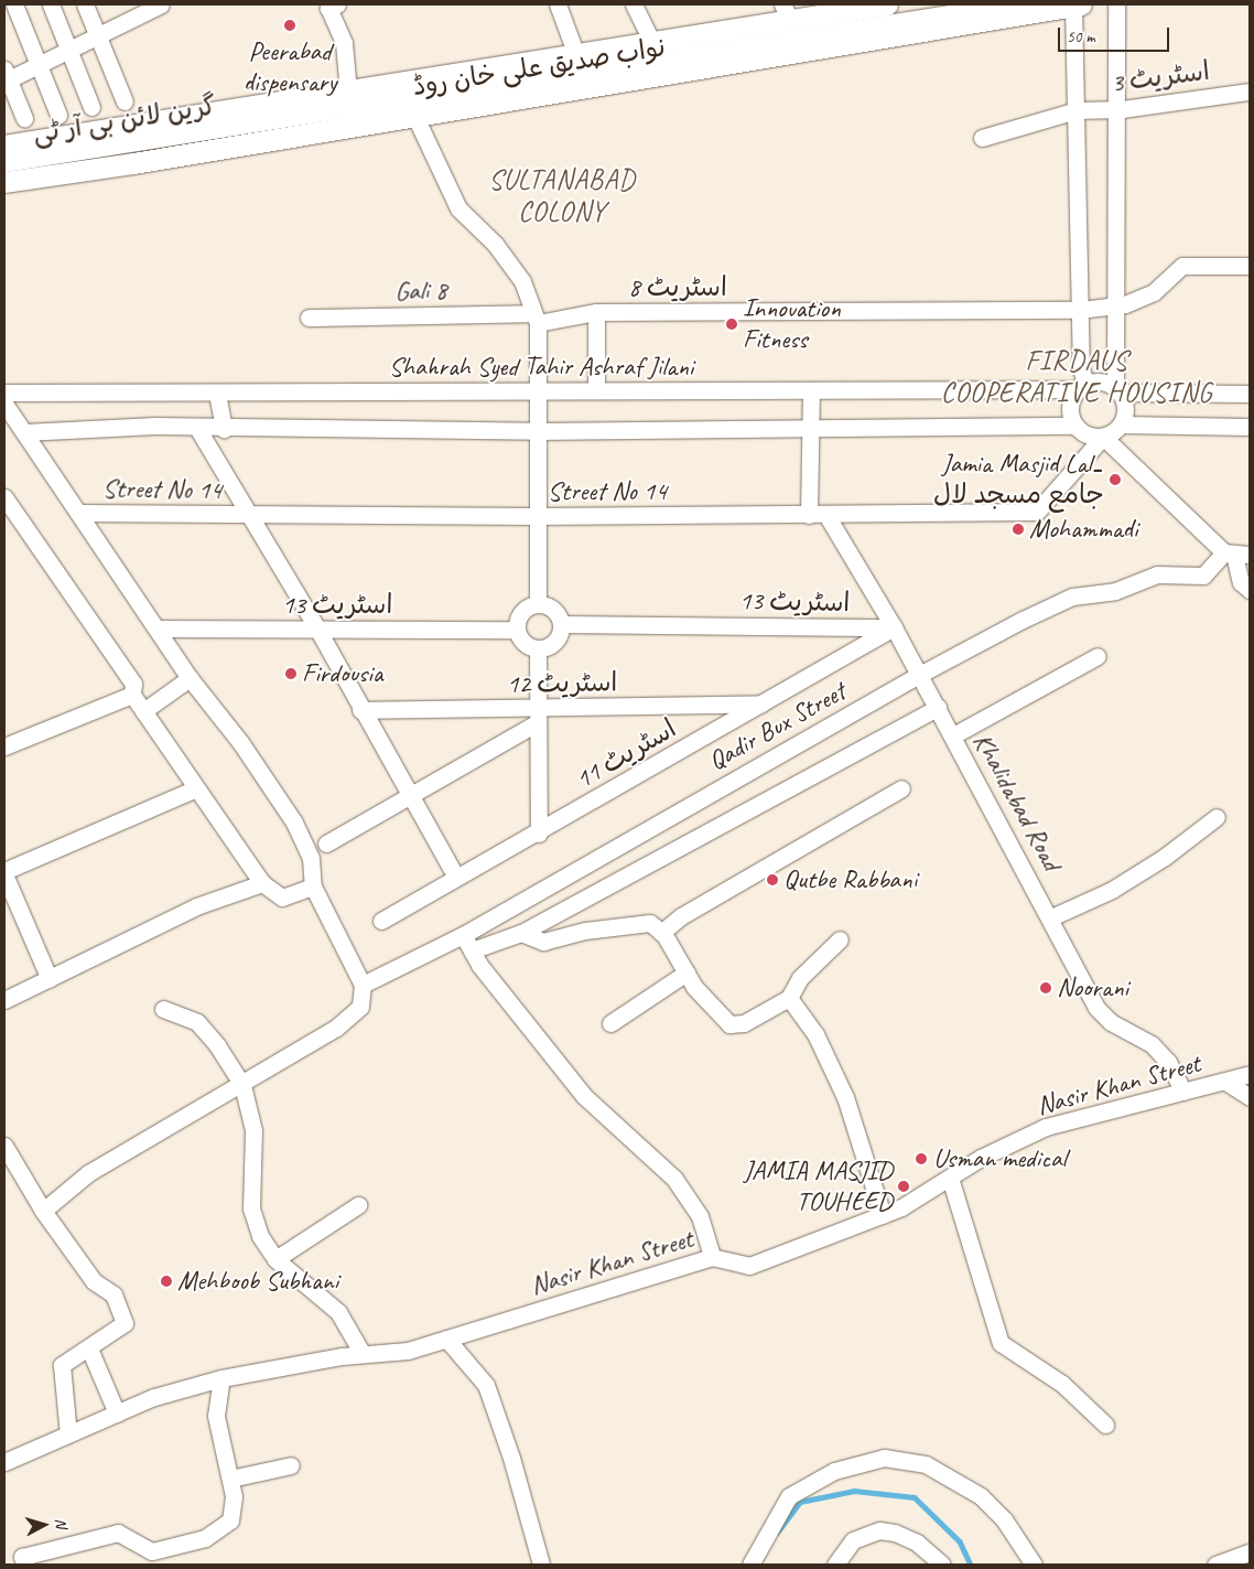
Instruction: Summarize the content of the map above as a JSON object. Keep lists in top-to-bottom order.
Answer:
{
  "streets": {
    "main road": ["نواب صدیق علی خان روڈ"],
    "street": [
      "اسٹریٹ 3",
      "گرین لائن بی آر ٹی",
      "اسٹریٹ 8",
      "Gali 8",
      "Shahrah Syed Tahir Ashraf Jilani",
      "Street No 14",
      "اسٹریٹ 13",
      "اسٹریٹ 12",
      "Qadir Bux Street",
      "اسٹریٹ 11",
      "Khalidabad Road",
      "Nasir Khan Street"
    ]
  },
  "crossings": [
    ["اسٹریٹ 8", "Gali 8"],
    ["Shahrah Syed Tahir Ashraf Jilani", "Street No 14"],
    ["Street No 14", "Khalidabad Road"],
    ["اسٹریٹ 13", "اسٹریٹ 11"],
    ["اسٹریٹ 13", "Khalidabad Road"],
    ["اسٹریٹ 12", "اسٹریٹ 11"],
    ["Qadir Bux Street", "Khalidabad Road"],
    ["اسٹریٹ 11", "Khalidabad Road"],
    ["Khalidabad Road", "Nasir Khan Street"]
  ],
  "districts": ["SULTANABAD COLONY", "FIRDAUS COOPERATIVE HOUSING"],
  "places": [
    "Peerabad dispensary",
    "Innovation Fitness",
    "Jamia Masjid Lal۔ جامع مسجد لال",
    "Mohammadi",
    "Firdousia",
    "Qutbe Rabbani",
    "Noorani",
    "Usman medical",
    "JAMIA MASJID TOUHEED",
    "Mehboob Subhani"
  ],
  "scale_bar": "50 m",
  "north": "right"
}
